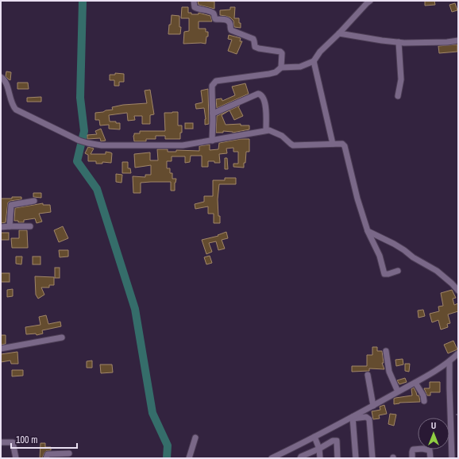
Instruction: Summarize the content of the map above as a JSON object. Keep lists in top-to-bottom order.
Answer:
{
  "scale_bar": "100 m",
  "north": "top"
}
